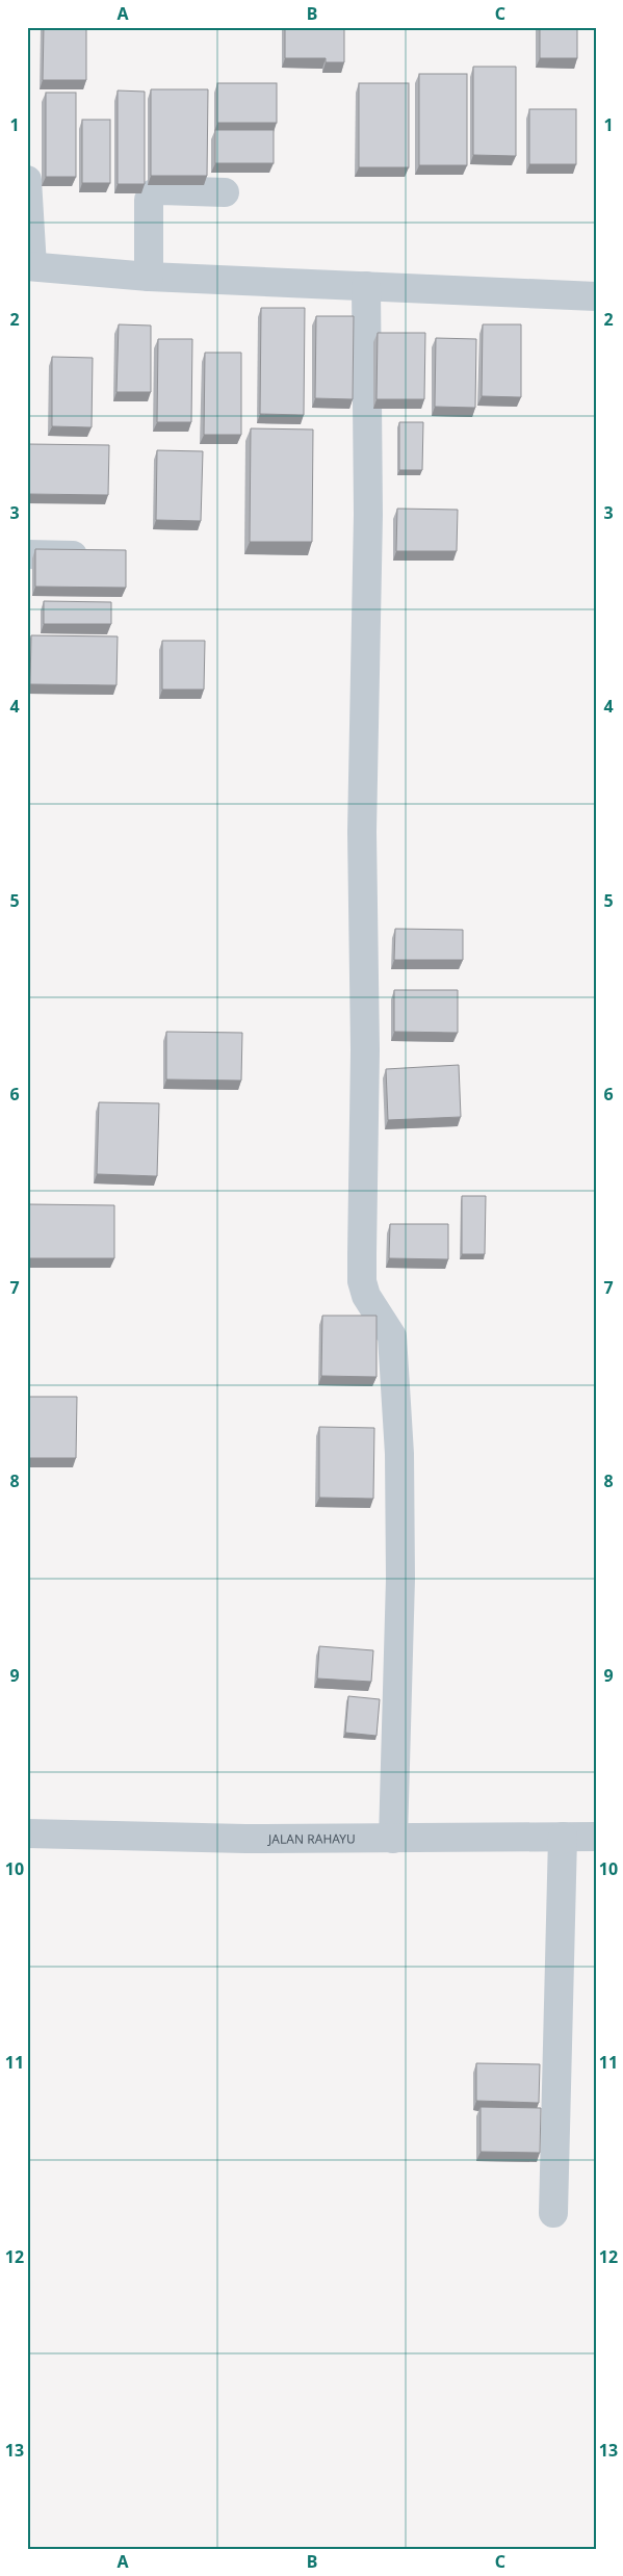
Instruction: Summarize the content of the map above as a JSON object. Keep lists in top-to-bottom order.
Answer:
{
  "streets": {
    "street": ["JALAN RAHAYU"]
  },
  "grid": {
    "columns": ["A", "B", "C"],
    "rows": [
      "1",
      "2",
      "3",
      "4",
      "5",
      "6",
      "7",
      "8",
      "9",
      "10",
      "11",
      "12",
      "13"
    ]
  }
}
